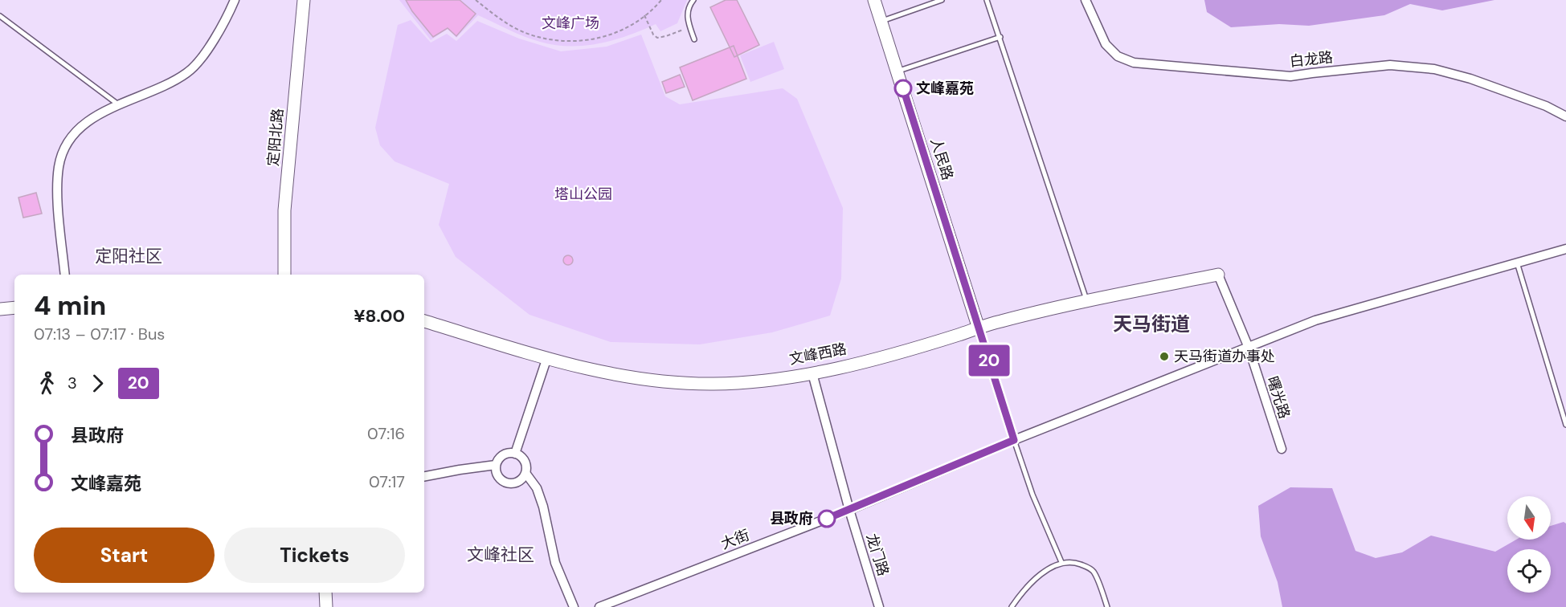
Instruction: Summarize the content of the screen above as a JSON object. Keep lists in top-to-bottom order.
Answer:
{
  "streets": {
    "street": [
      "白龙路",
      "定阳北路",
      "人民路",
      "文峰西路",
      "曙光路",
      "大街",
      "龙门路"
    ]
  },
  "crossings": [
    ["人民路", "文峰西路"],
    ["文峰西路", "曙光路"],
    ["文峰西路", "龙门路"],
    ["曙光路", "大街"],
    ["大街", "龙门路"]
  ],
  "districts": ["定阳社区", "天马街道", "文峰社区"],
  "parks": ["文峰广场", "塔山公园"],
  "places": ["文峰嘉苑", "天马街道办事处", "县政府"],
  "lines": ["bus line 20"],
  "north": "bottom",
  "page": {
    "on_map": "20",
    "heading": ["4 min", "07:13 – 07:17 · Bus", "¥8.00"],
    "legs": ["3", "20"],
    "list": [
      {
        "name": "县政府",
        "value": "07:16"
      },
      {
        "name": "文峰嘉苑",
        "value": "07:17"
      }
    ],
    "buttons": ["Start", "Tickets"]
  }
}
